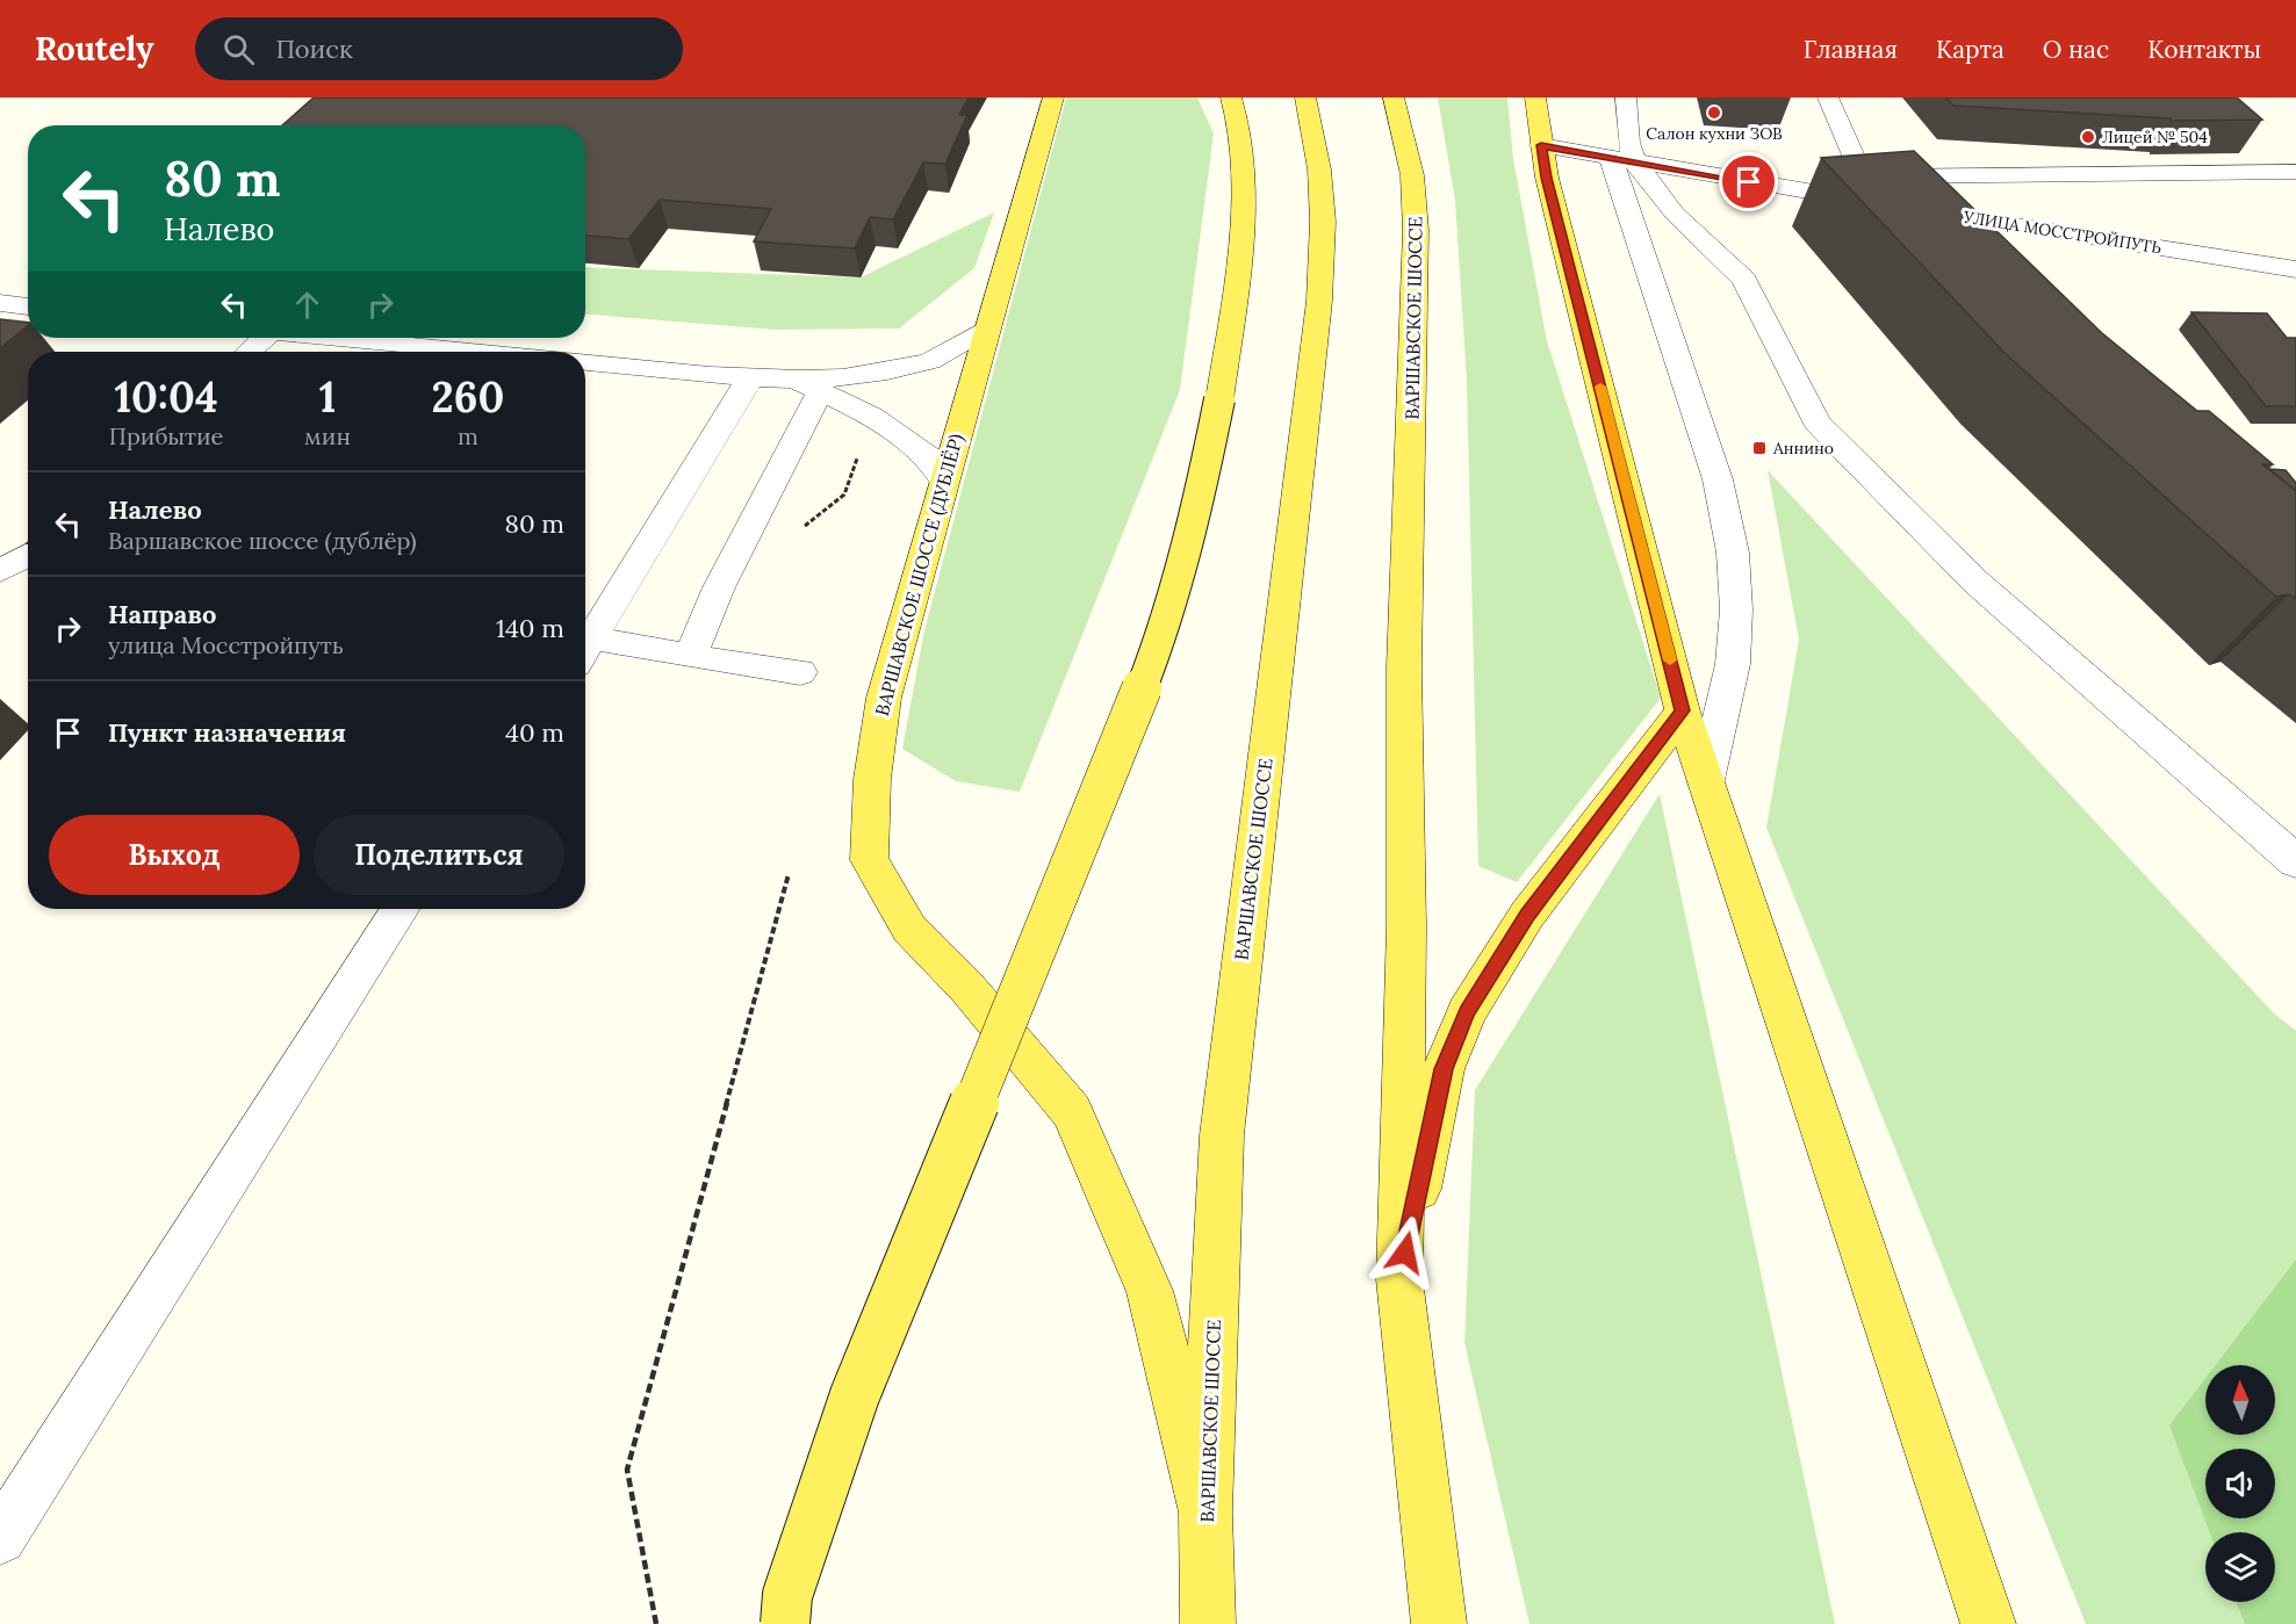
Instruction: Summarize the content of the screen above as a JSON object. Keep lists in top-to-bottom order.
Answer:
{
  "streets": {
    "main road": ["ВАРШАВСКОЕ ШОССЕ", "ВАРШАВСКОЕ ШОССЕ (ДУБЛЁР)"],
    "street": ["УЛИЦА МОССТРОЙПУТЬ"]
  },
  "crossings": [
    ["ВАРШАВСКОЕ ШОССЕ", "ВАРШАВСКОЕ ШОССЕ (ДУБЛЁР)"]
  ],
  "places": {
    "other": ["Салон кухни ЗОВ", "Лицей № 504"],
    "transit": ["Аннино"]
  },
  "north": "top",
  "page": {
    "header": "Routely",
    "search": "Поиск",
    "nav": [
      "Главная",
      "Карта",
      "О нас",
      "Контакты"
    ],
    "turn": ["80 m", "Налево"],
    "eta": [
      "10:04",
      "Прибытие",
      "1",
      "мин",
      "260",
      "m"
    ],
    "list": [
      {
        "name": "Налево",
        "note": "Варшавское шоссе (дублёр)",
        "value": "80 m"
      },
      {
        "name": "Направо",
        "note": "улица Мосстройпуть",
        "value": "140 m"
      },
      {
        "name": "Пункт назначения",
        "value": "40 m"
      }
    ],
    "buttons": ["Выход", "Поделиться"]
  }
}
